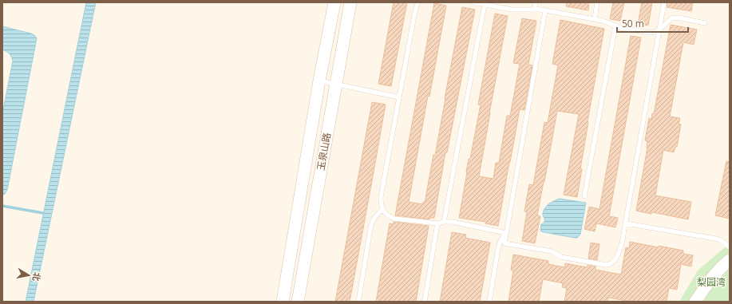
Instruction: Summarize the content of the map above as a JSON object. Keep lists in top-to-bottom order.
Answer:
{
  "streets": {
    "street": ["玉泉山路"]
  },
  "parks": ["梨园湾"],
  "scale_bar": "50 m",
  "north": "right"
}
